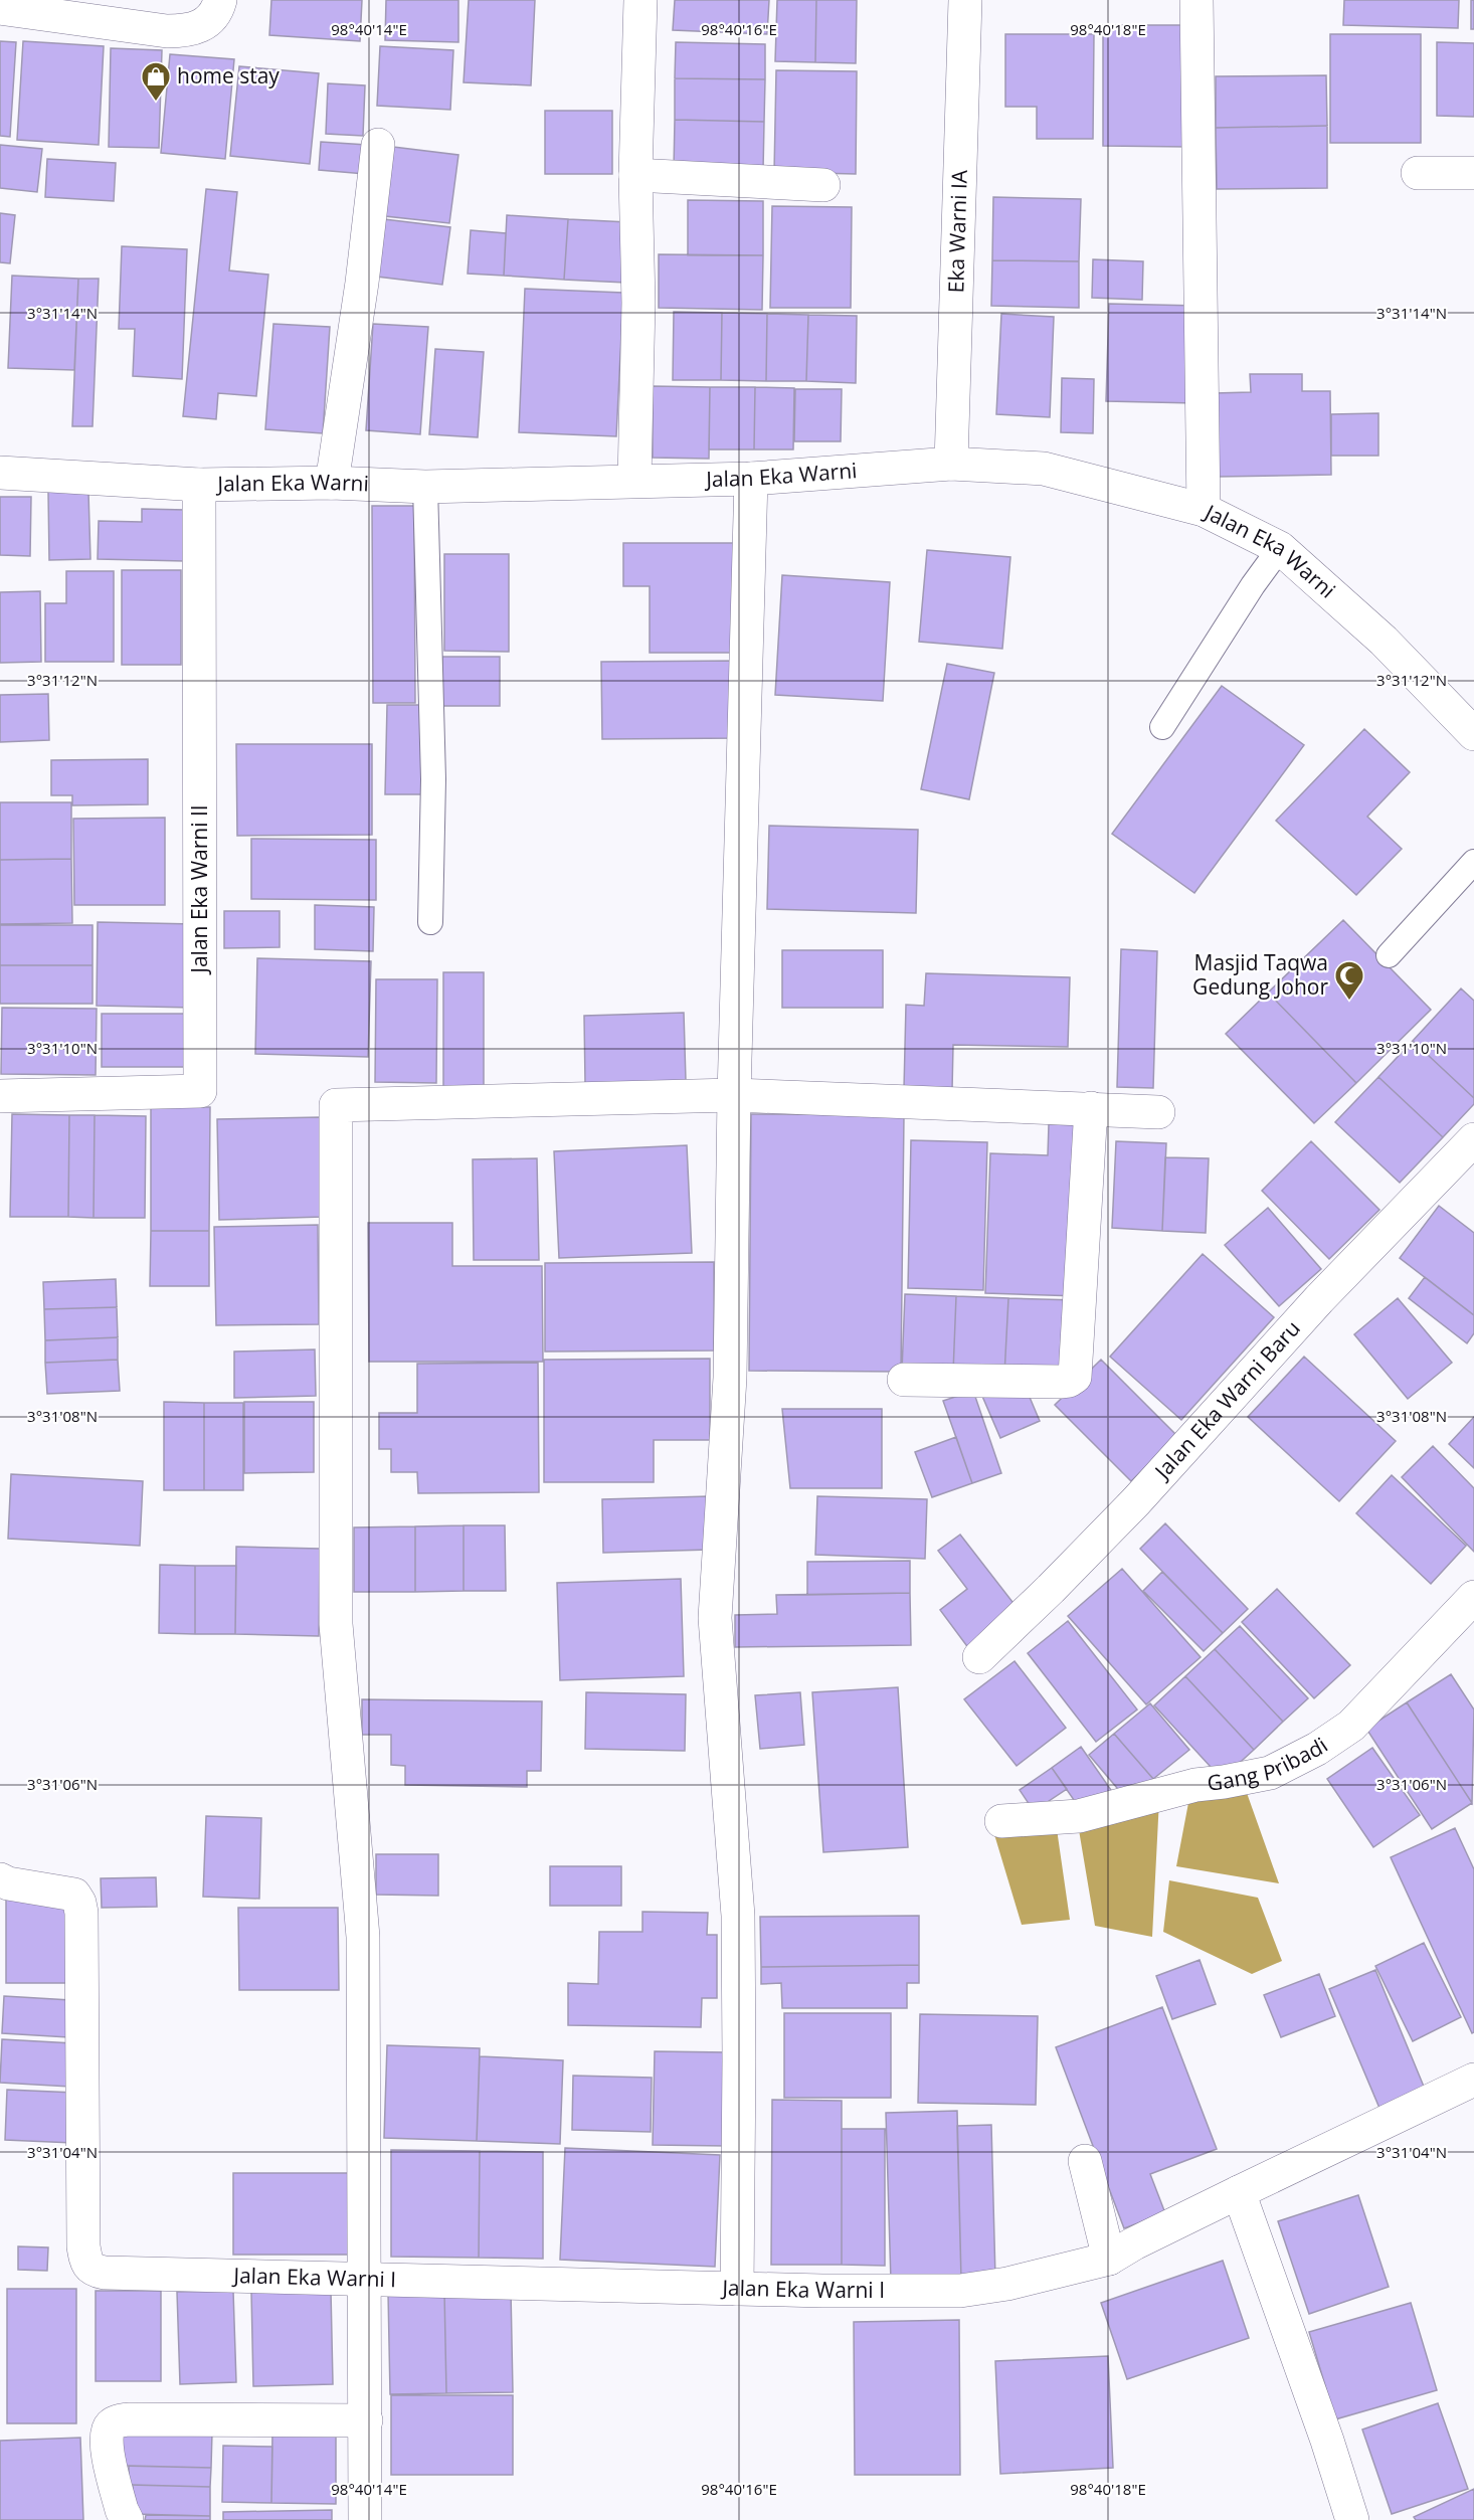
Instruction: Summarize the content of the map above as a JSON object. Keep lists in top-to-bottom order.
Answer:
{
  "streets": {
    "street": [
      "Eka Warni IA",
      "Jalan Eka Warni",
      "Jalan Eka Warni II",
      "Jalan Eka Warni Baru",
      "Gang Pribadi",
      "Jalan Eka Warni I"
    ]
  },
  "crossings": [
    ["Eka Warni IA", "Jalan Eka Warni"],
    ["Jalan Eka Warni", "Jalan Eka Warni II"]
  ],
  "places": {
    "shop": ["home stay"],
    "mosque": ["Masjid Taqwa Gedung Johor"]
  },
  "coordinates": [
    "98°40'14\"E",
    "98°40'16\"E",
    "98°40'18\"E",
    "3°31'14\"N",
    "3°31'12\"N",
    "3°31'10\"N",
    "3°31'08\"N",
    "3°31'06\"N",
    "3°31'04\"N"
  ]
}
